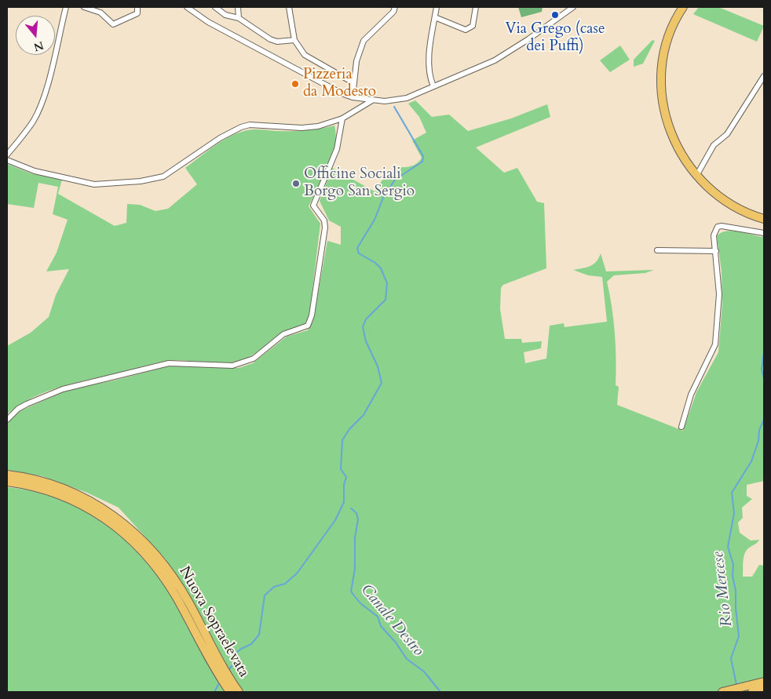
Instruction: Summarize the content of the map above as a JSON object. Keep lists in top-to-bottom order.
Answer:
{
  "streets": {
    "main road": ["Nuova Sopraelevata"]
  },
  "water": ["Rio Mercese", "Canale Destro"],
  "places": ["Via Grego (case dei Puffi)", "Pizzeria da Modesto", "Officine Sociali Borgo San Sergio"],
  "north": "bottom"
}
